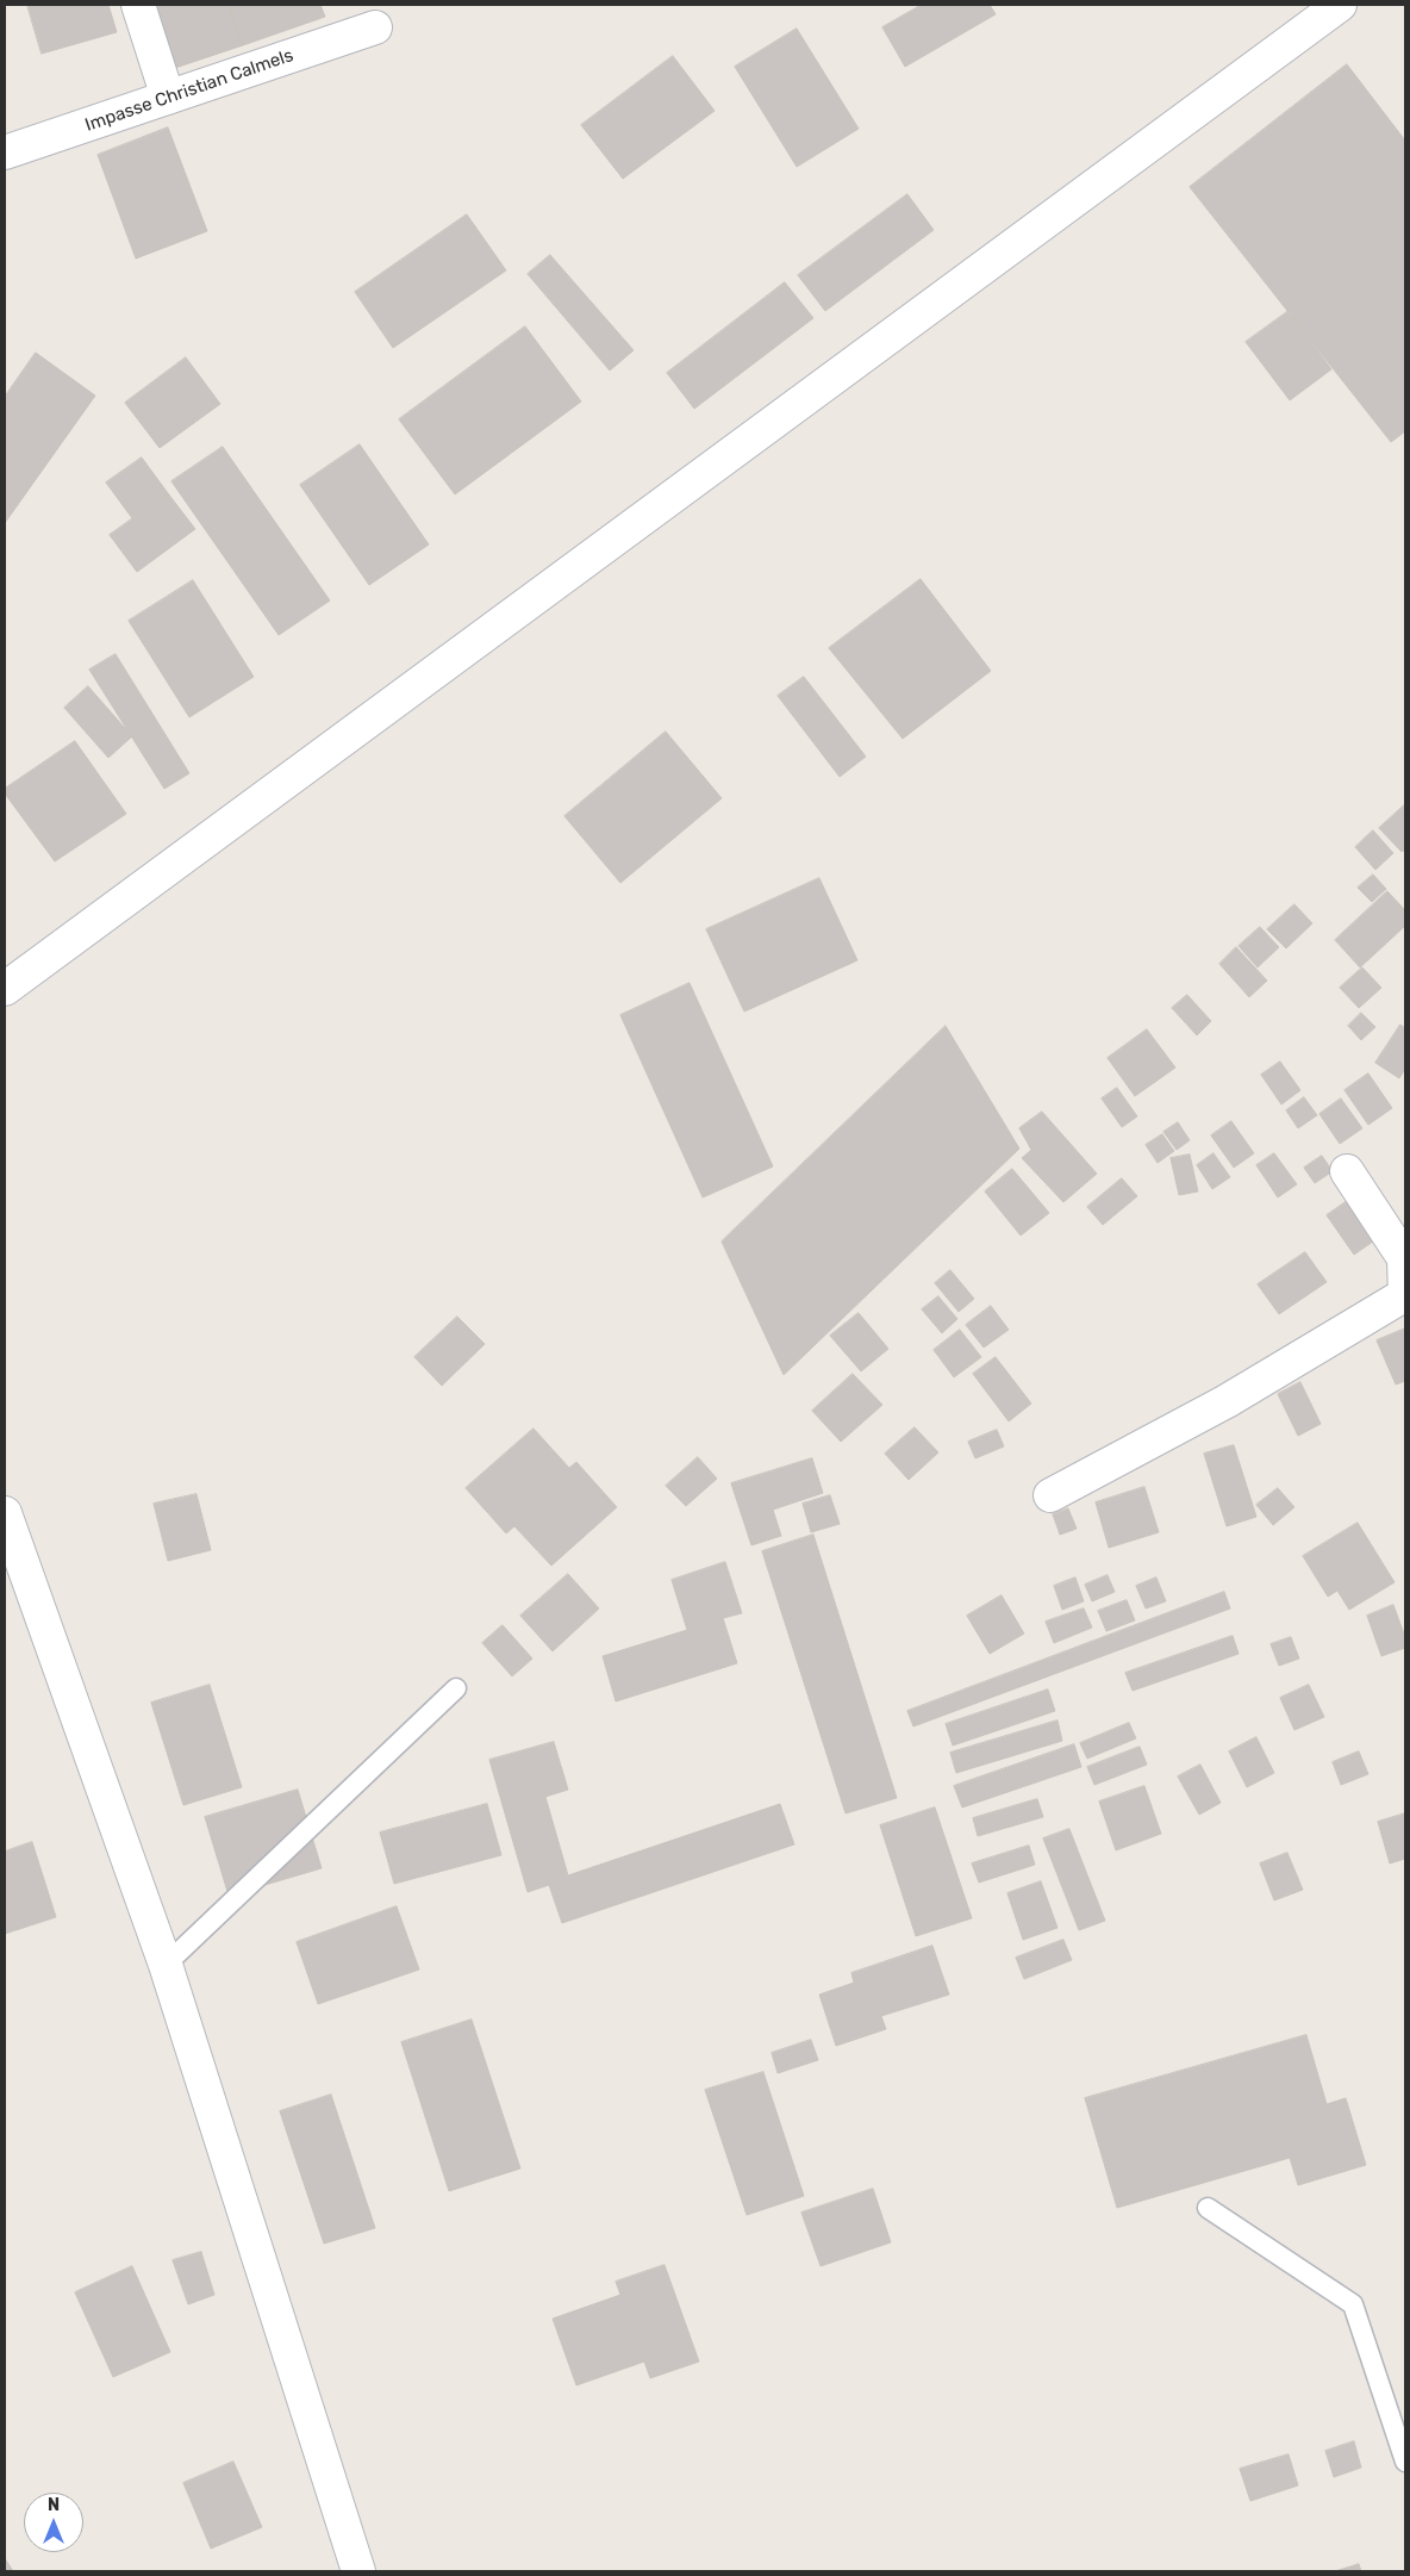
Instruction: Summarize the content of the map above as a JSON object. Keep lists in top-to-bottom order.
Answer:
{
  "streets": {
    "street": ["Impasse Christian Calmels"]
  },
  "north": "top"
}
